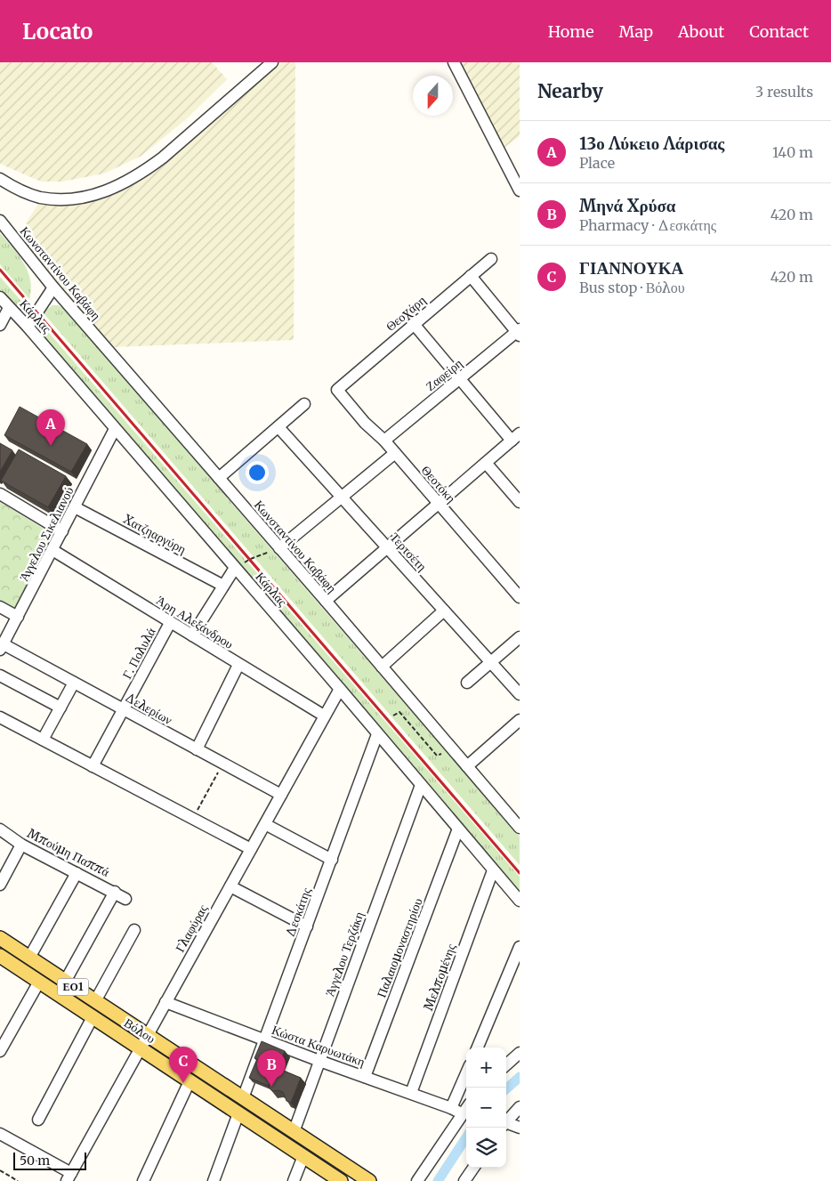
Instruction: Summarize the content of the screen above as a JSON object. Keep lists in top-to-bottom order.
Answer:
{
  "streets": {
    "main road": ["ΕΟ1", "Βόλου"],
    "street": [
      "Κωνσταντίνου Καβάφη",
      "Θεοχάρη",
      "Κάρλας",
      "Ζαφείρη",
      "Θεοτόκη",
      "Άγγελου Σικελιανού",
      "Χατζηαργύρη",
      "Τερτσέτη",
      "Άρη Αλεξάνδρου",
      "Γ. Πολυλά",
      "Δελερίων",
      "Μπούμη Παππά",
      "Δεσκάτης",
      "Γλαφύρας",
      "Παλαιομοναστηρίου",
      "Άγγελου Τερζάκη",
      "Μελπομένης",
      "Κώστα Καρυωτάκη"
    ]
  },
  "crossings": [
    ["Θεοχάρη", "Θεοτόκη"],
    ["Κάρλας", "Άγγελου Σικελιανού"],
    ["Κάρλας", "Δεσκάτης"],
    ["Κάρλας", "Γλαφύρας"],
    ["Κάρλας", "Παλαιομοναστηρίου"],
    ["Κάρλας", "Άγγελου Τερζάκη"],
    ["Κάρλας", "Μελπομένης"],
    ["Ζαφείρη", "Θεοτόκη"],
    ["Άγγελου Σικελιανού", "Χατζηαργύρη"],
    ["Άγγελου Σικελιανού", "Άρη Αλεξάνδρου"],
    ["Άγγελου Σικελιανού", "Δελερίων"],
    ["Άρη Αλεξάνδρου", "Γ. Πολυλά"],
    ["Άρη Αλεξάνδρου", "Γλαφύρας"],
    ["Γ. Πολυλά", "Δελερίων"],
    ["Δελερίων", "Γλαφύρας"],
    ["Δεσκάτης", "Βόλου"],
    ["Δεσκάτης", "Κώστα Καρυωτάκη"],
    ["Γλαφύρας", "Βόλου"],
    ["Γλαφύρας", "Κώστα Καρυωτάκη"],
    ["Παλαιομοναστηρίου", "Κώστα Καρυωτάκη"],
    ["Άγγελου Τερζάκη", "Βόλου"],
    ["Άγγελου Τερζάκη", "Κώστα Καρυωτάκη"],
    ["Μελπομένης", "Κώστα Καρυωτάκη"]
  ],
  "scale_bar": "50 m",
  "north": "bottom",
  "page": {
    "header": "Locato",
    "nav": [
      "Home",
      "Map",
      "About",
      "Contact"
    ],
    "heading": ["Nearby", "3 results"],
    "list": [
      {
        "mark": "A",
        "name": "13ο Λύκειο Λάρισας",
        "note": "Place",
        "value": "140 m"
      },
      {
        "mark": "B",
        "name": "Μηνά Χρύσα",
        "note": "Pharmacy · Δεσκάτης",
        "value": "420 m"
      },
      {
        "mark": "C",
        "name": "ΓΙΑΝΝΟΥΚΑ",
        "note": "Bus stop · Βόλου",
        "value": "420 m"
      }
    ],
    "pins": ["A", "C", "B"],
    "map_buttons": ["+", "−"],
    "scale": "50 m"
  }
}
